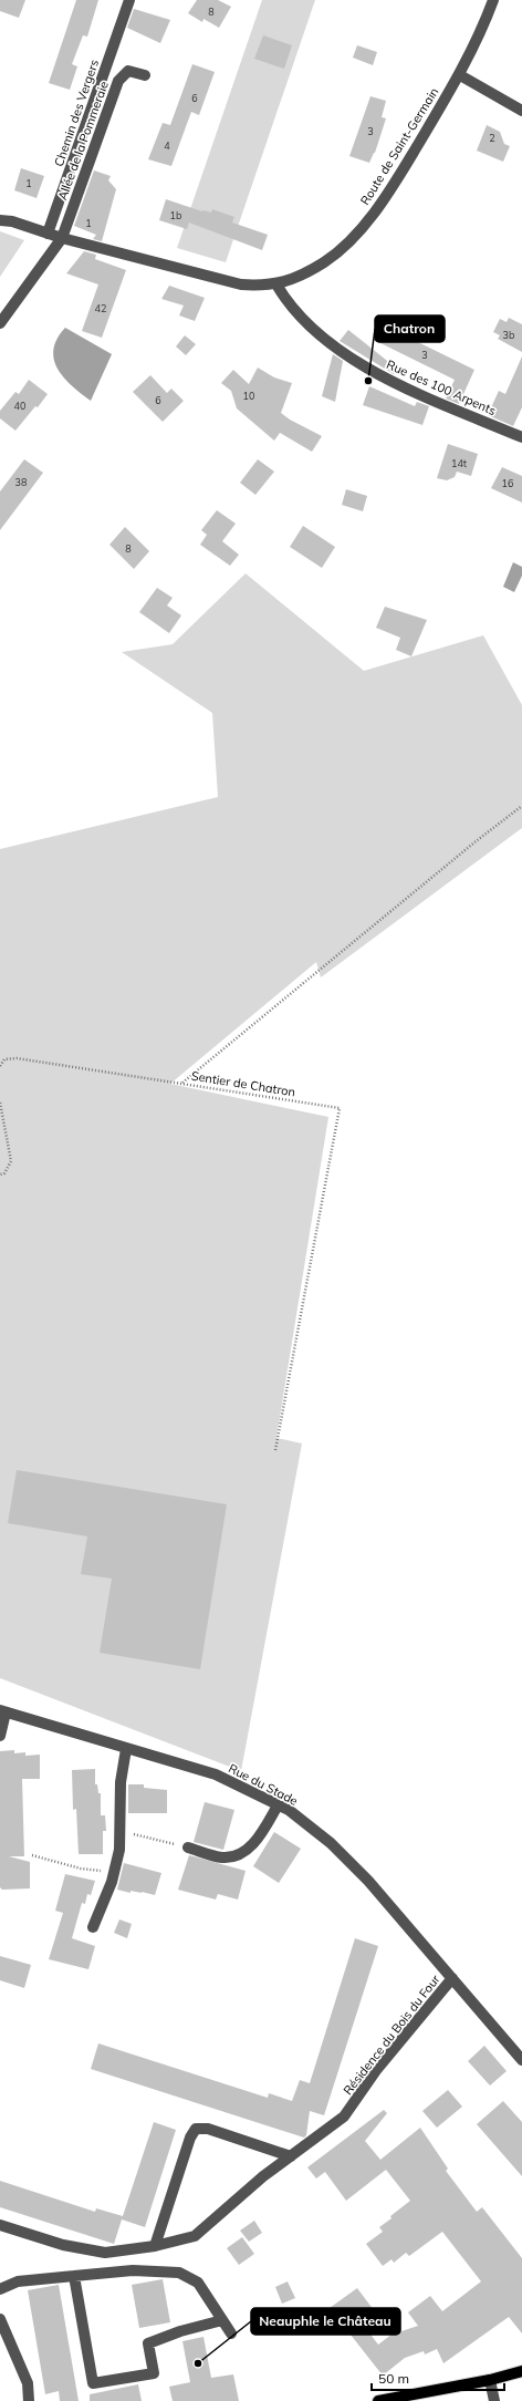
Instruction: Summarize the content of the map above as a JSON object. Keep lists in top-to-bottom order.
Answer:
{
  "streets": {
    "street": [
      "Chemin des Vergers",
      "Allée de la Pommeraie",
      "Route de Saint-Germain",
      "Rue des 100 Arpents",
      "Rue du Stade",
      "Résidence du Bois du Four"
    ],
    "path": ["Sentier de Chatron"]
  },
  "crossings": [
    ["Chemin des Vergers", "Route de Saint-Germain"],
    ["Allée de la Pommeraie", "Route de Saint-Germain"],
    ["Route de Saint-Germain", "Rue des 100 Arpents"],
    ["Rue du Stade", "Résidence du Bois du Four"]
  ],
  "places": ["Chatron", "Neauphle le Château"],
  "house_numbers": [
    "8",
    "6",
    "3",
    "2",
    "4",
    "1",
    "1b",
    "1",
    "42",
    "3b",
    "3",
    "10",
    "6",
    "40",
    "14t",
    "38",
    "16",
    "8"
  ],
  "scale_bar": "50 m"
}
